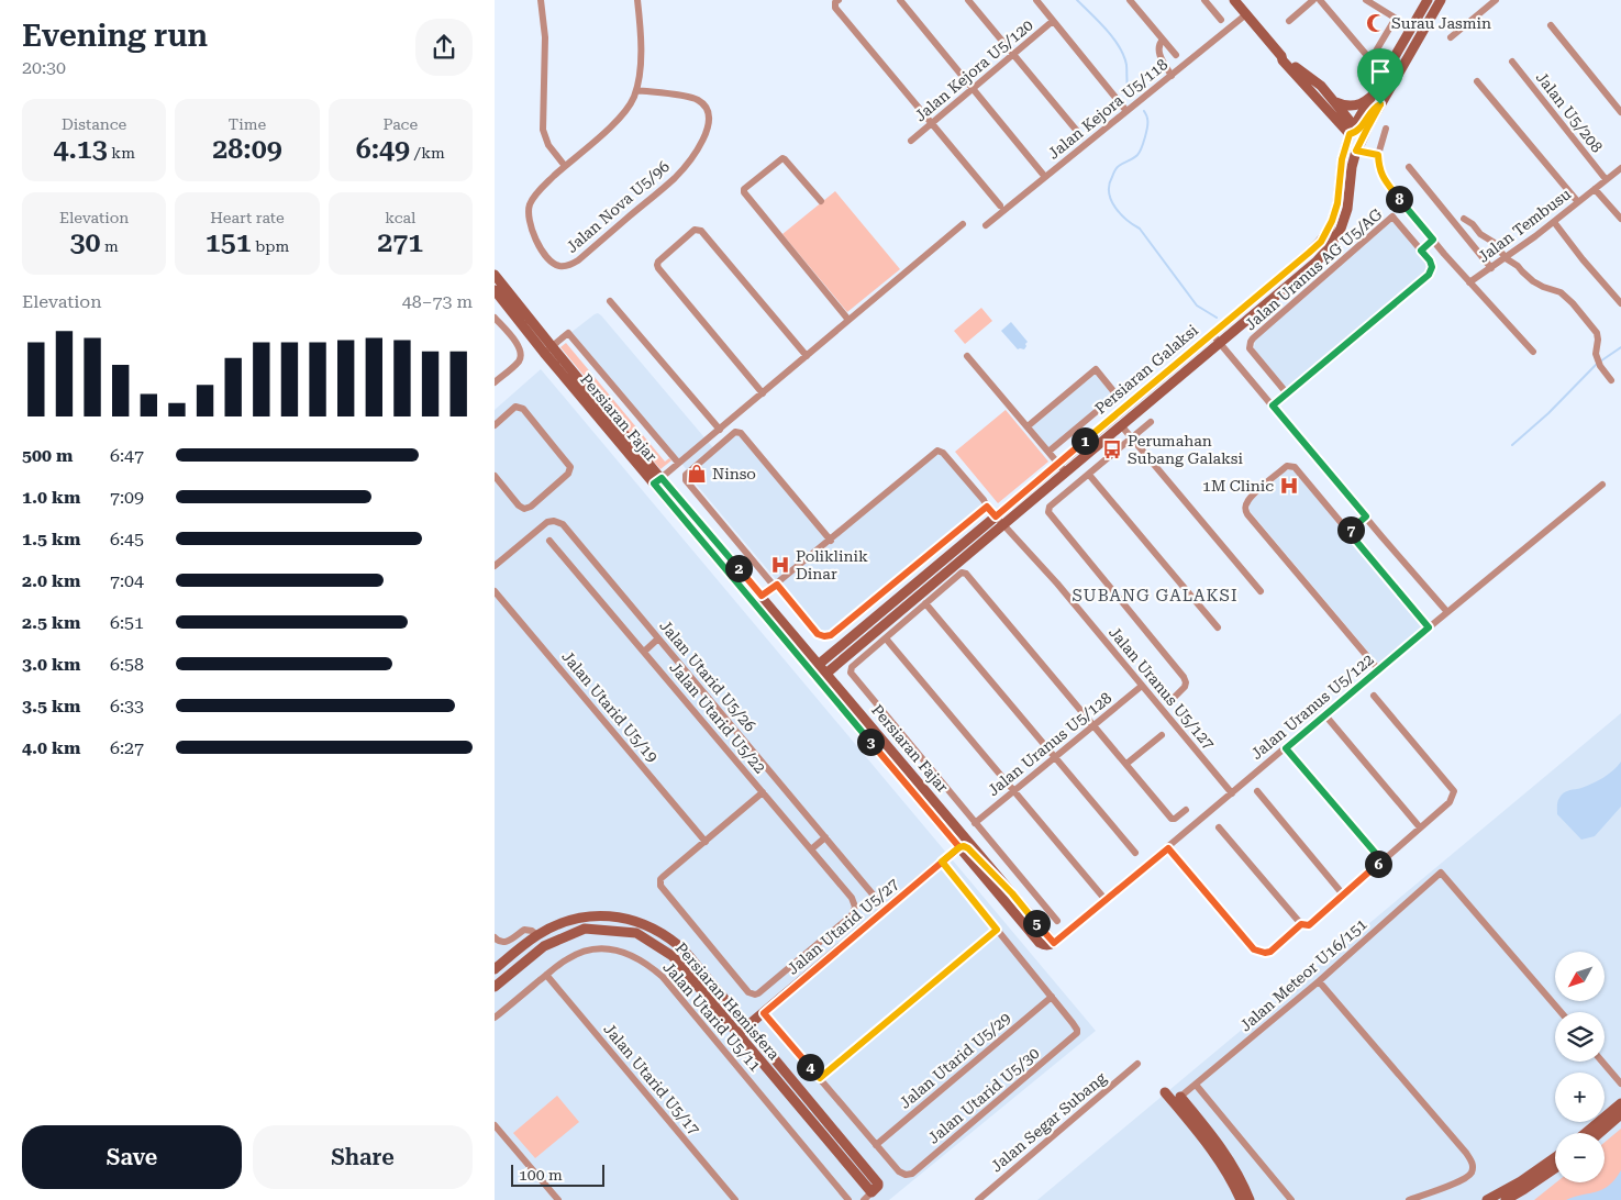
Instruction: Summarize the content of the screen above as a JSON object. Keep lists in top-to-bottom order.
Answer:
{
  "streets": {
    "street": [
      "Jalan Kejora U5/120",
      "Jalan Kejora U5/118",
      "Jalan U5/208",
      "Jalan Nova U5/96",
      "Jalan Tembusu",
      "Jalan Uranus AG U5/AG",
      "Persiaran Galaksi",
      "Persiaran Fajar",
      "Jalan Utarid U5/26",
      "Jalan Uranus U5/127",
      "Jalan Utarid U5/19",
      "Jalan Uranus U5/122",
      "Jalan Utarid U5/22",
      "Jalan Uranus U5/128",
      "Jalan Utarid U5/27",
      "Jalan Meteor U16/151",
      "Persiaran Hemisfera",
      "Jalan Utarid U5/11",
      "Jalan Utarid U5/29",
      "Jalan Utarid U5/17",
      "Jalan Utarid U5/30",
      "Jalan Segar Subang"
    ]
  },
  "crossings": [
    ["Jalan U5/208", "Jalan Tembusu"],
    ["Persiaran Galaksi", "Persiaran Fajar"],
    ["Persiaran Galaksi", "Jalan Uranus U5/127"],
    ["Persiaran Fajar", "Jalan Uranus U5/122"],
    ["Persiaran Fajar", "Jalan Utarid U5/27"],
    ["Jalan Utarid U5/26", "Jalan Utarid U5/27"],
    ["Jalan Uranus U5/127", "Jalan Uranus U5/122"],
    ["Jalan Uranus U5/127", "Jalan Uranus U5/128"],
    ["Jalan Utarid U5/19", "Jalan Utarid U5/22"],
    ["Jalan Utarid U5/27", "Persiaran Hemisfera"],
    ["Jalan Utarid U5/11", "Jalan Utarid U5/17"],
    ["Jalan Utarid U5/29", "Jalan Utarid U5/30"]
  ],
  "districts": ["SUBANG GALAKSI"],
  "places": {
    "mosque": ["Surau Jasmin"],
    "bus stop": ["Perumahan Subang Galaksi"],
    "shop": ["Ninso"],
    "hospital": ["1M Clinic", "Poliklinik Dinar"]
  },
  "scale_bar": "100 m",
  "north": "bottom left",
  "page": {
    "heading": ["Evening run", "20:30"],
    "stats": [
      ["Distance", "4.13 km"],
      ["Time", "28:09"],
      ["Pace", "6:49 /km"],
      ["Elevation", "30 m"],
      ["Heart rate", "151 bpm"],
      ["kcal", "271"]
    ],
    "pins": [
      "8",
      "1",
      "7",
      "2",
      "3",
      "6",
      "5",
      "4"
    ],
    "chart": ["Elevation", "48–73 m"],
    "list": [
      {
        "name": "500 m",
        "note": "6:47"
      },
      {
        "name": "1.0 km",
        "note": "7:09"
      },
      {
        "name": "1.5 km",
        "note": "6:45"
      },
      {
        "name": "2.0 km",
        "note": "7:04"
      },
      {
        "name": "2.5 km",
        "note": "6:51"
      },
      {
        "name": "3.0 km",
        "note": "6:58"
      },
      {
        "name": "3.5 km",
        "note": "6:33"
      },
      {
        "name": "4.0 km",
        "note": "6:27"
      }
    ],
    "map_buttons": ["+", "−"],
    "buttons": ["Save", "Share"],
    "scale": "100 m"
  }
}
